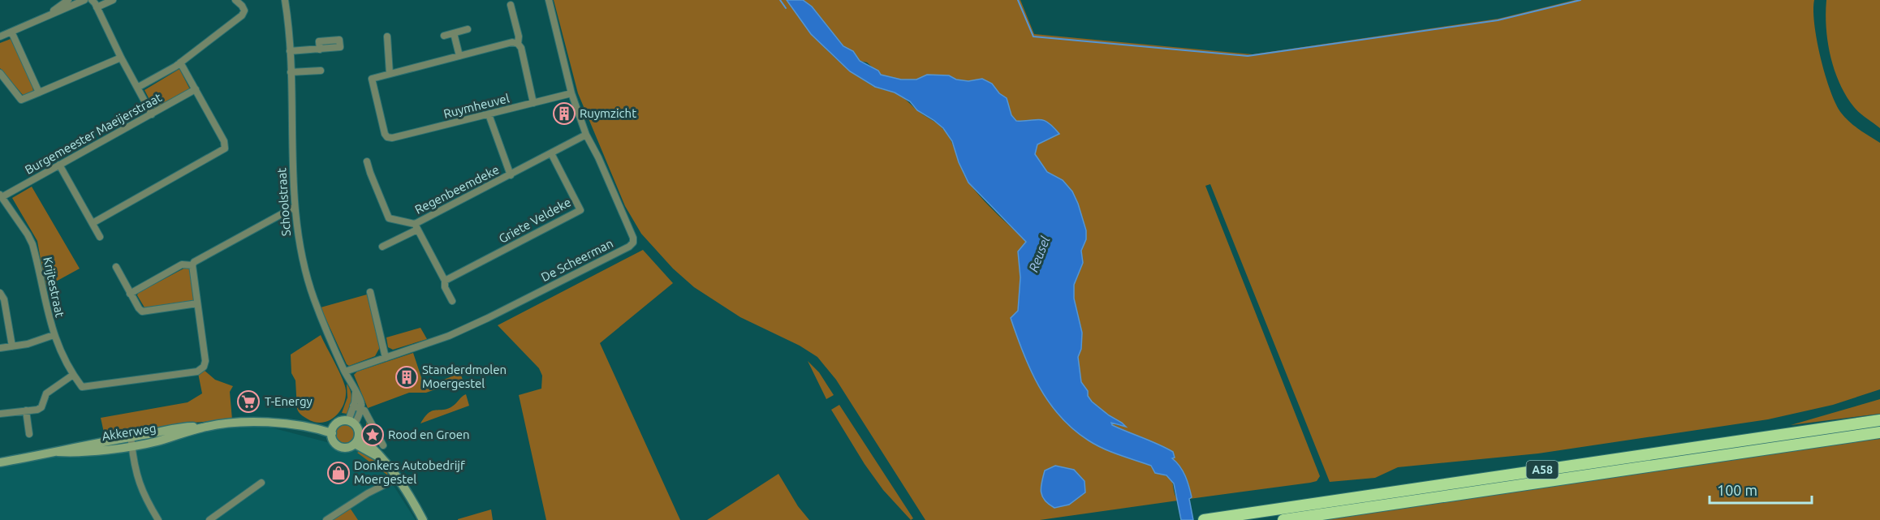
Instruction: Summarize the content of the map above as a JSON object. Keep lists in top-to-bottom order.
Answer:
{
  "streets": {
    "highway": ["A58"],
    "main road": ["Akkerweg"],
    "street": [
      "Ruymheuvel",
      "Burgemeester Maeijerstraat",
      "Regenbeemdeke",
      "Schoolstraat",
      "Griete Veldeke",
      "De Scheerman",
      "Krijtestraat"
    ]
  },
  "crossings": [
    ["Ruymheuvel", "De Scheerman"],
    ["Burgemeester Maeijerstraat", "Krijtestraat"],
    ["Regenbeemdeke", "Griete Veldeke"],
    ["Regenbeemdeke", "De Scheerman"],
    ["Schoolstraat", "De Scheerman"]
  ],
  "water": ["Reusel"],
  "places": {
    "building": ["Ruymzicht", "Standerdmolen Moergestel"],
    "supermarket": ["T-Energy"],
    "place": ["Rood en Groen"],
    "shop": ["Donkers Autobedrijf Moergestel"]
  },
  "scale_bar": "100 m"
}
